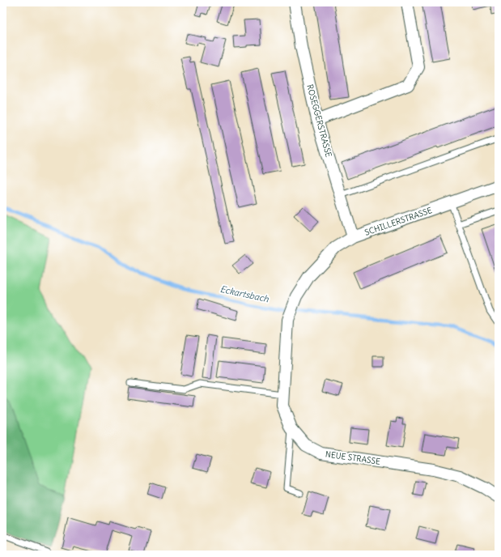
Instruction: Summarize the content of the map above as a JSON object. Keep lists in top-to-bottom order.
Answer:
{
  "streets": {
    "street": ["ROSEGGERSTRASSE", "SCHILLERSTRASSE", "NEUE STRASSE"]
  },
  "crossings": [
    ["ROSEGGERSTRASSE", "SCHILLERSTRASSE"],
    ["SCHILLERSTRASSE", "NEUE STRASSE"]
  ],
  "water": ["Eckartsbach"]
}
